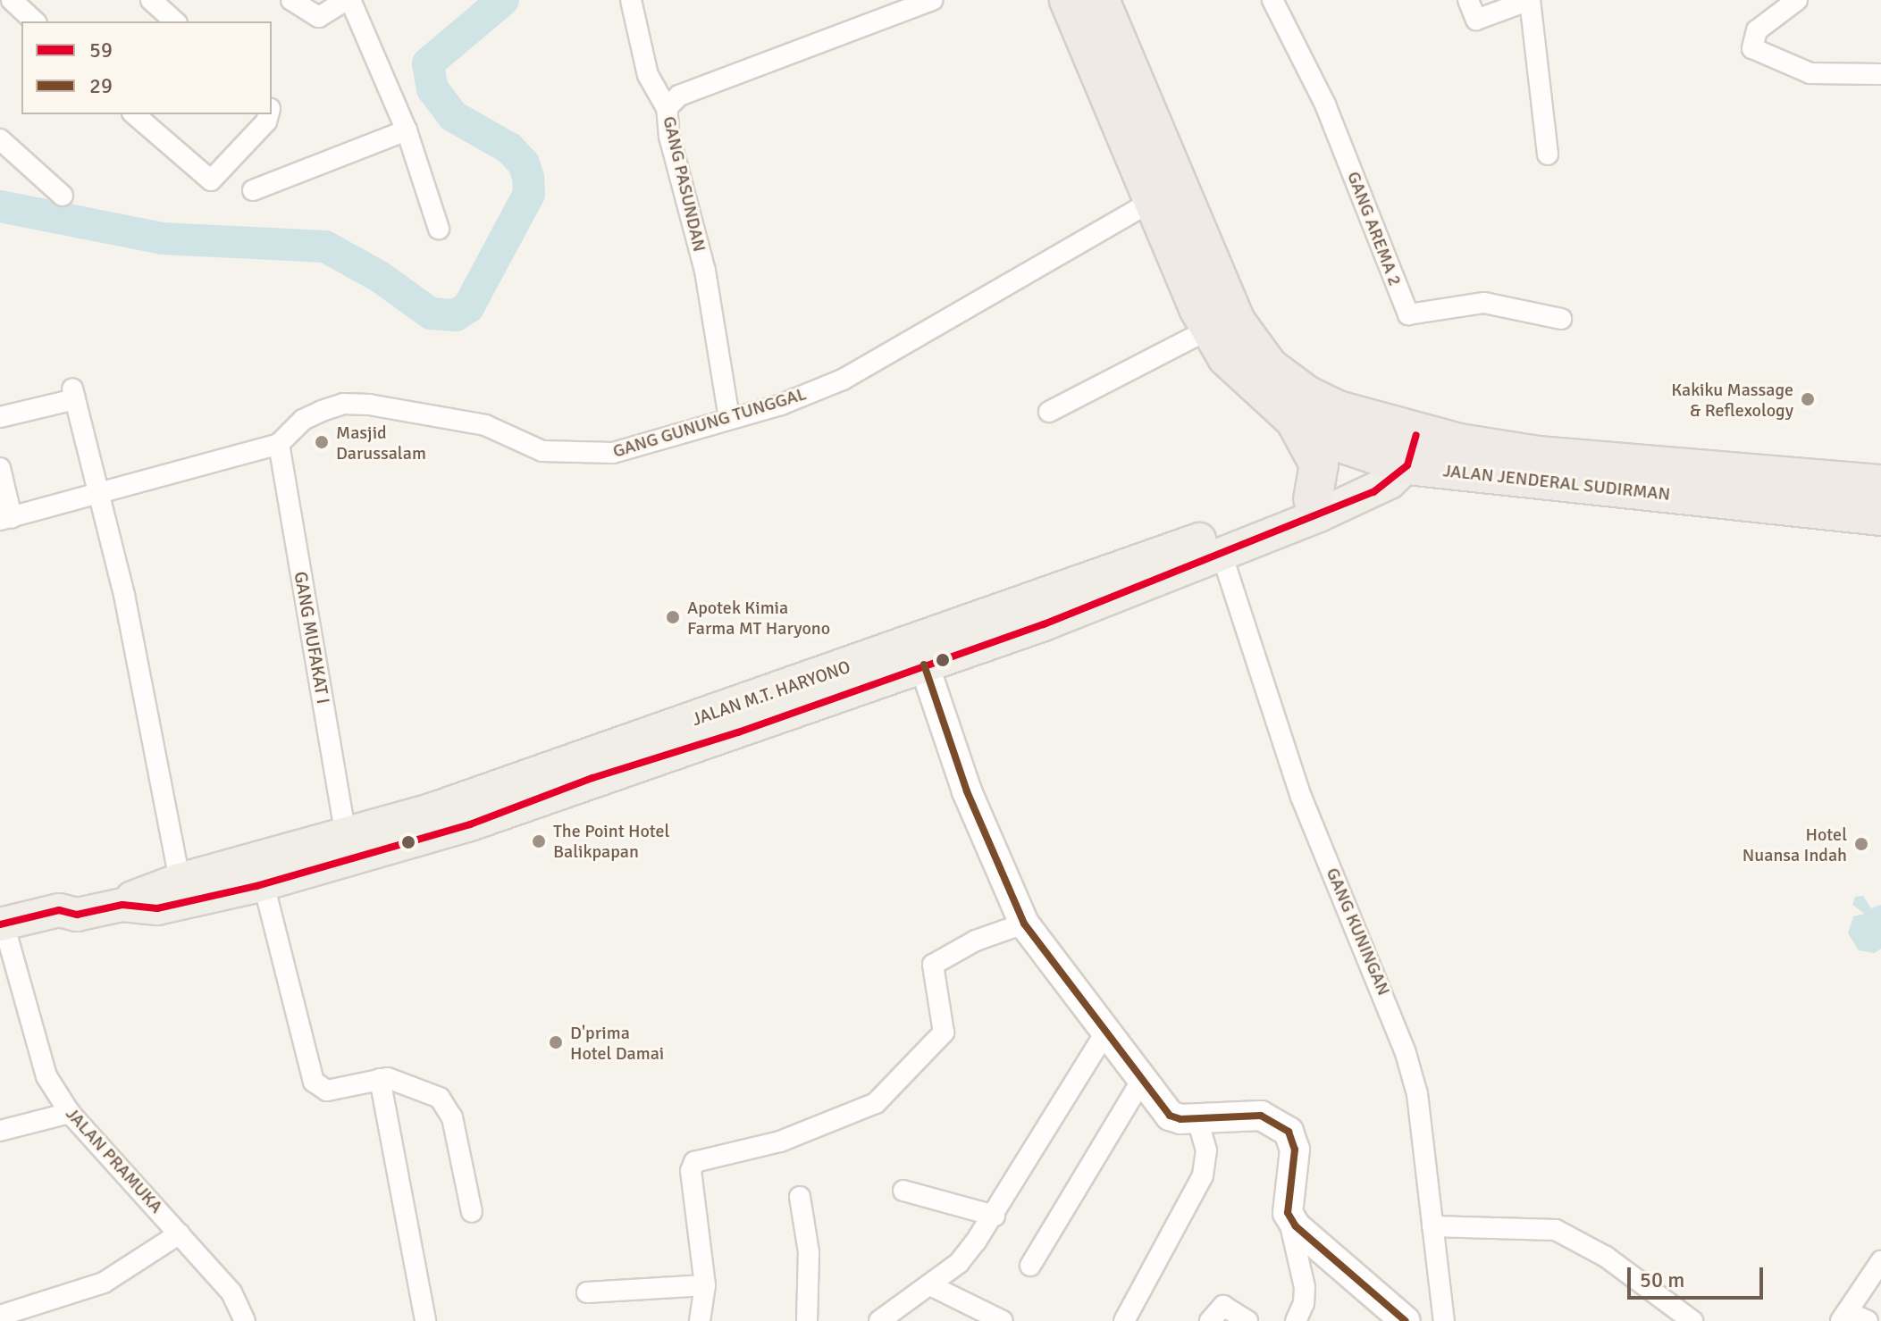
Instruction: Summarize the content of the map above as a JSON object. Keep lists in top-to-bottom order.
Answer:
{
  "streets": {
    "highway": ["JALAN JENDERAL SUDIRMAN"],
    "main road": ["JALAN M.T. HARYONO"],
    "street": [
      "GANG PASUNDAN",
      "GANG AREMA 2",
      "GANG GUNUNG TUNGGAL",
      "GANG MUFAKAT I",
      "GANG KUNINGAN",
      "JALAN PRAMUKA"
    ]
  },
  "crossings": [
    ["GANG PASUNDAN", "GANG GUNUNG TUNGGAL"],
    ["GANG GUNUNG TUNGGAL", "JALAN JENDERAL SUDIRMAN"],
    ["GANG GUNUNG TUNGGAL", "GANG MUFAKAT I"],
    ["JALAN JENDERAL SUDIRMAN", "JALAN M.T. HARYONO"],
    ["GANG MUFAKAT I", "JALAN M.T. HARYONO"],
    ["JALAN M.T. HARYONO", "GANG KUNINGAN"],
    ["JALAN M.T. HARYONO", "JALAN PRAMUKA"]
  ],
  "places": [
    "Kakiku Massage & Reflexology",
    "Masjid Darussalam",
    "Apotek Kimia Farma MT Haryono",
    "The Point Hotel Balikpapan",
    "Hotel Nuansa Indah",
    "D'prima Hotel Damai"
  ],
  "lines": ["transit line 59", "transit line 29"],
  "legend": ["59", "29"],
  "scale_bar": "50 m"
}
